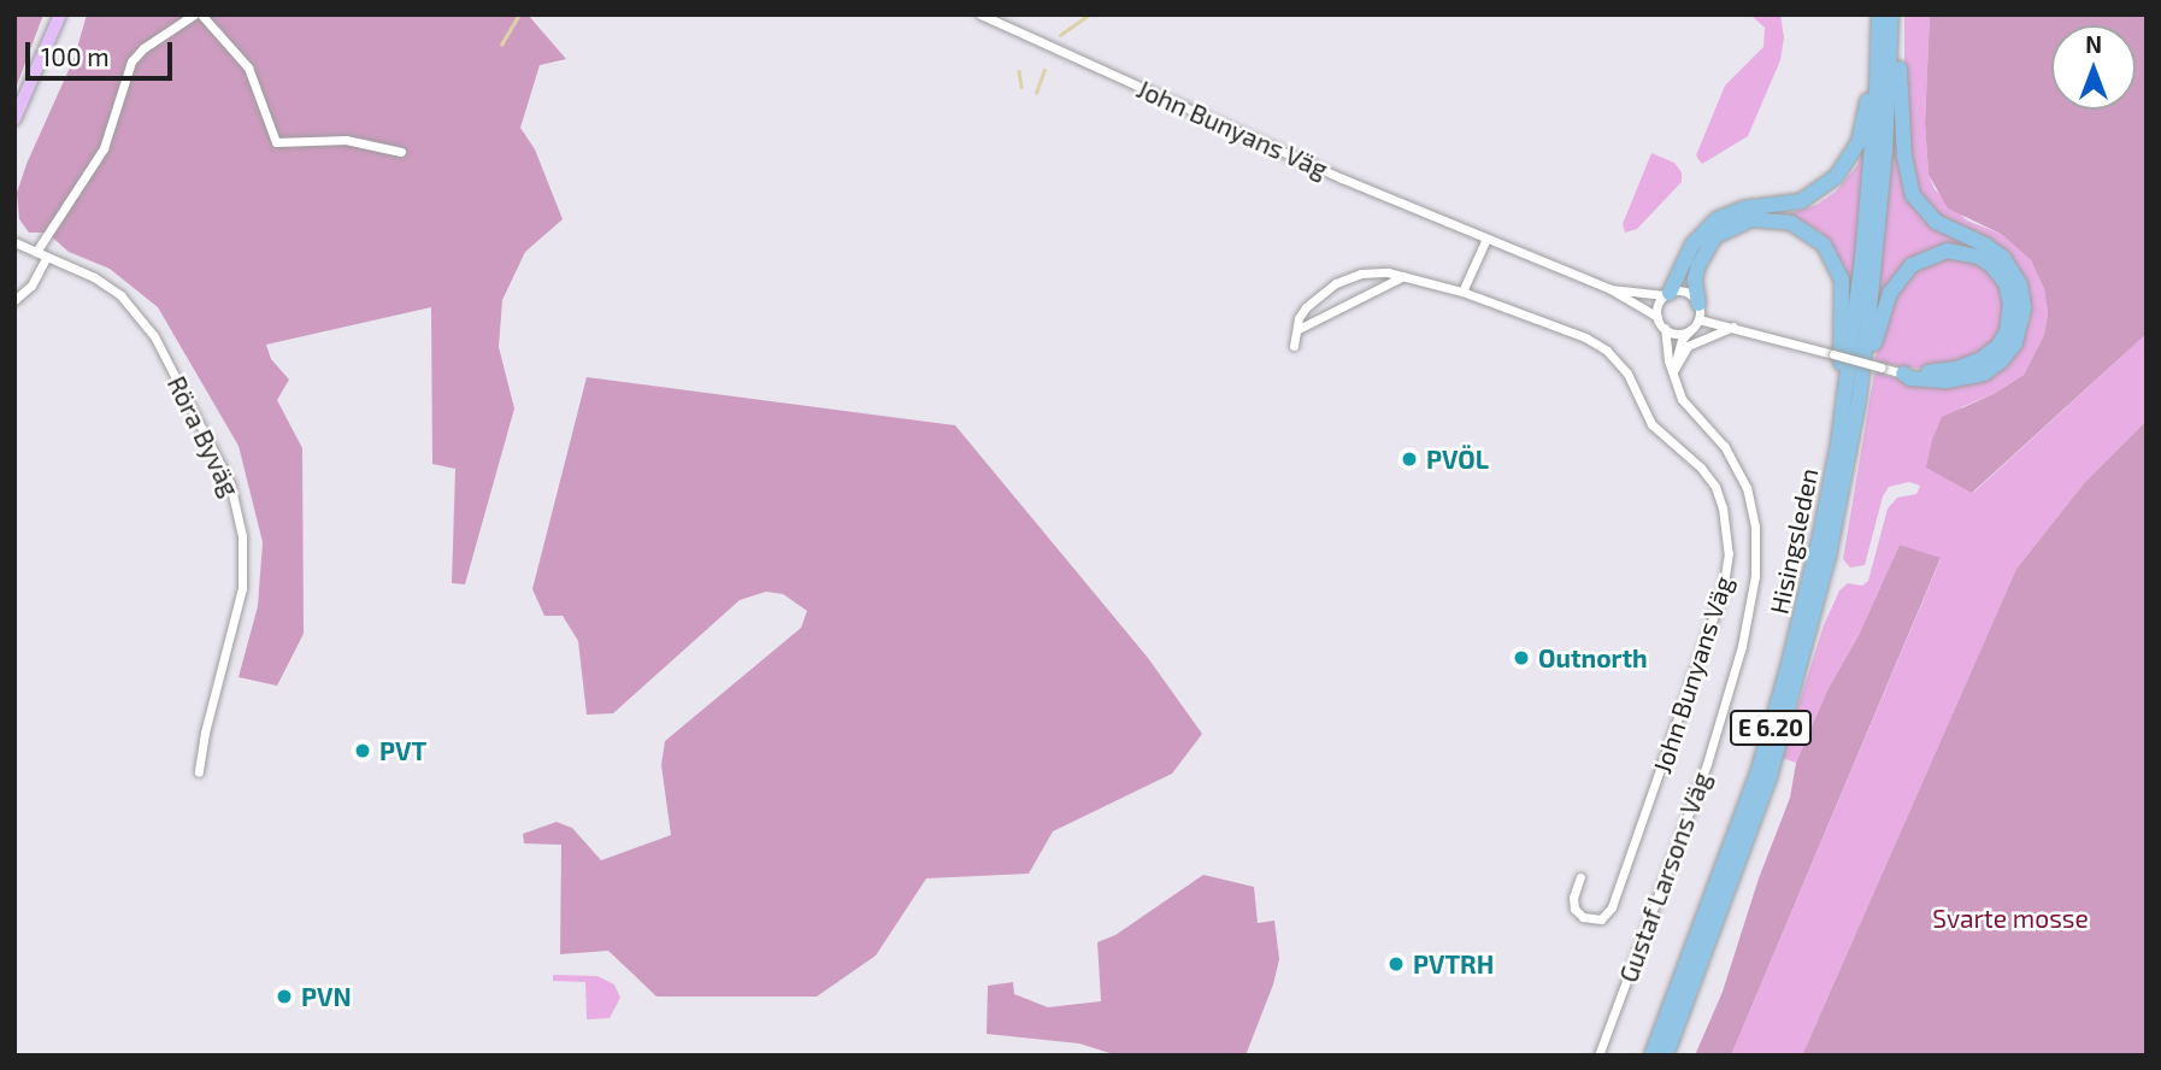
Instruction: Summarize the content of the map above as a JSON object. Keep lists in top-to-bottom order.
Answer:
{
  "streets": {
    "highway": ["Hisingsleden", "E 6.20"],
    "street": ["John Bunyans Väg", "Röra Byväg", "Gustaf Larsons Väg"]
  },
  "crossings": [
    ["John Bunyans Väg", "Gustaf Larsons Väg"]
  ],
  "parks": ["Svarte mosse"],
  "places": [
    "PVÖL",
    "Outnorth",
    "PVT",
    "PVTRH",
    "PVN"
  ],
  "scale_bar": "100 m",
  "north": "top"
}
